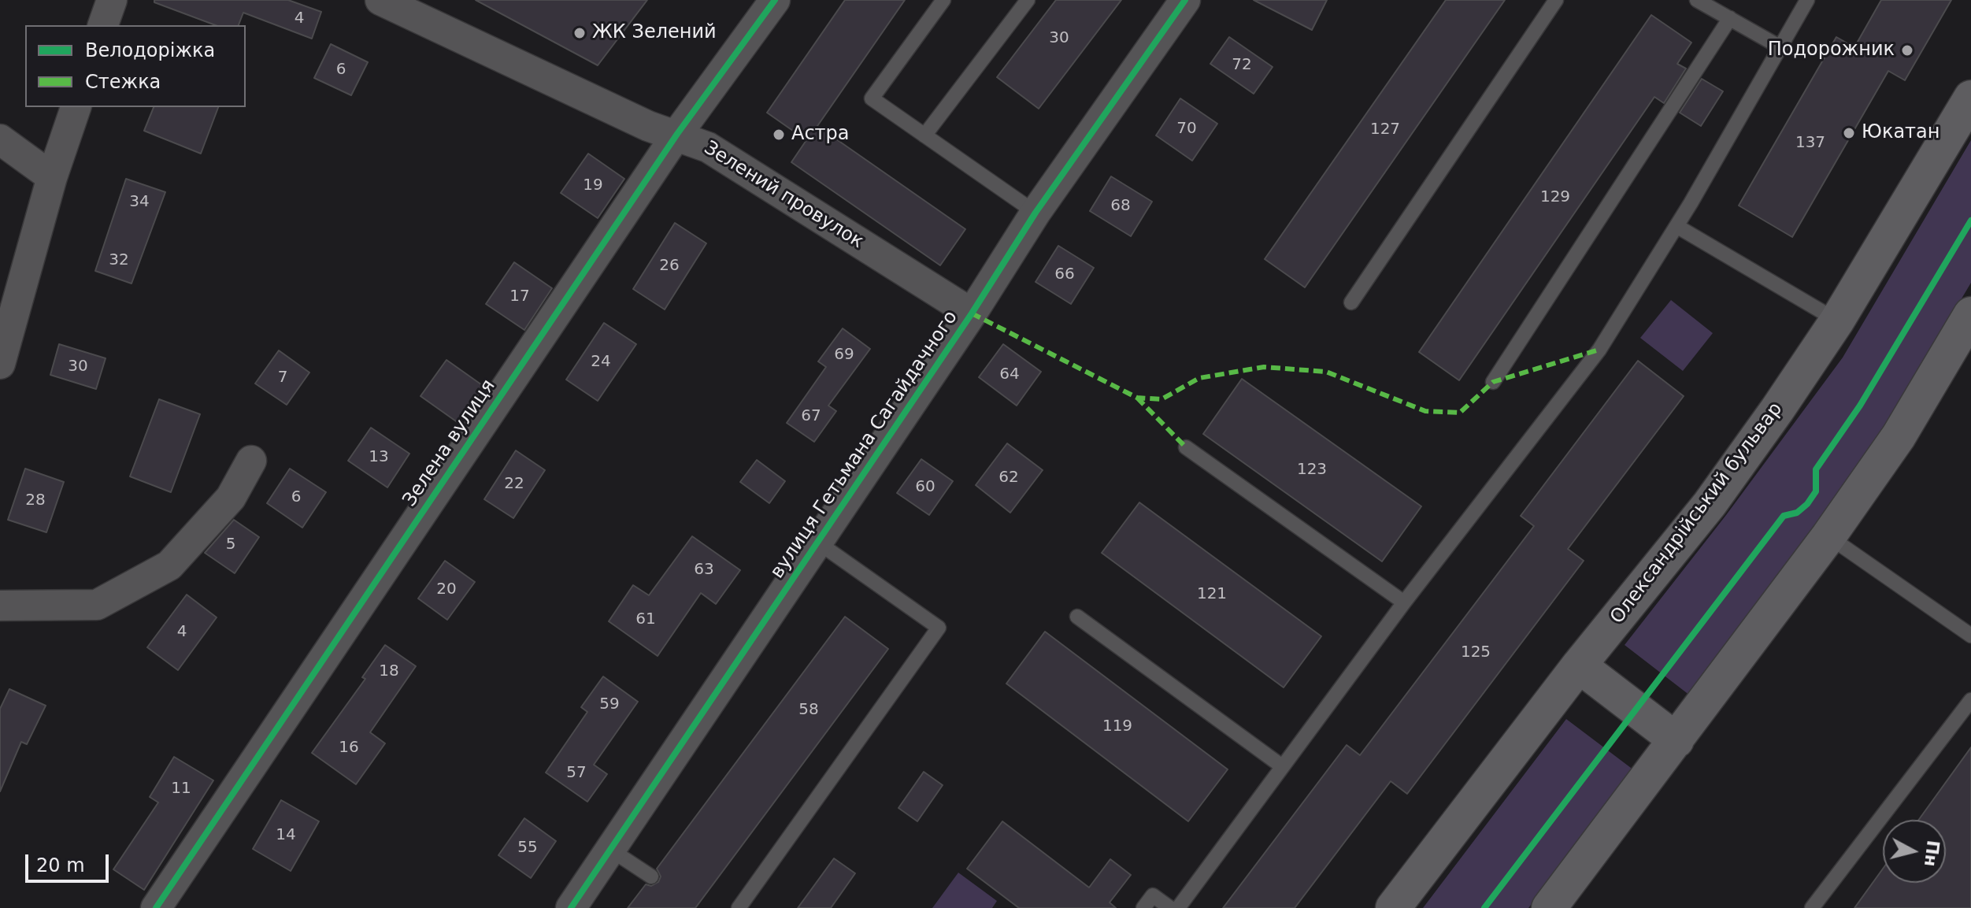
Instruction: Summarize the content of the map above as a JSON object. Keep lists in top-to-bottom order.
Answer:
{
  "streets": {
    "main road": ["Олександрійський бульвар"],
    "street": ["Зелений провулок", "Зелена вулиця", "вулиця Гетьмана Сагайдачного"]
  },
  "crossings": [
    ["Зелений провулок", "Зелена вулиця"],
    ["Зелений провулок", "вулиця Гетьмана Сагайдачного"]
  ],
  "places": [
    "ЖК Зелений",
    "Подорожник",
    "Юкатан",
    "Астра"
  ],
  "house_numbers": [
    "4",
    "30",
    "72",
    "6",
    "70",
    "127",
    "137",
    "19",
    "129",
    "34",
    "68",
    "32",
    "26",
    "66",
    "17",
    "69",
    "24",
    "30",
    "64",
    "7",
    "67",
    "13",
    "123",
    "62",
    "22",
    "60",
    "6",
    "28",
    "5",
    "63",
    "20",
    "121",
    "61",
    "4",
    "125",
    "18",
    "59",
    "58",
    "119",
    "16",
    "57",
    "11",
    "14",
    "55"
  ],
  "legend": ["Велодоріжка", "Стежка"],
  "scale_bar": "20 m",
  "north": "right"
}
